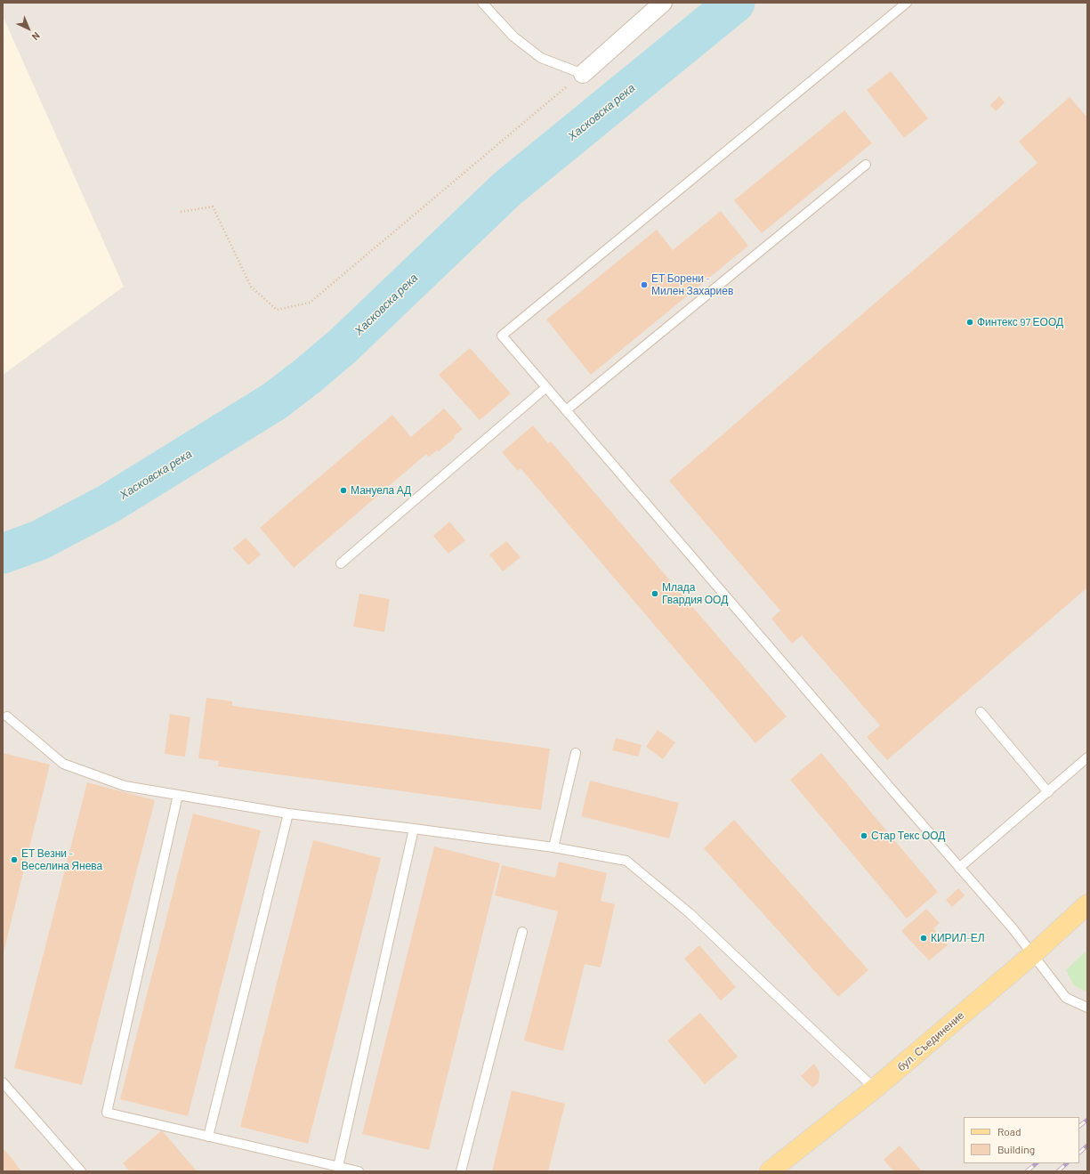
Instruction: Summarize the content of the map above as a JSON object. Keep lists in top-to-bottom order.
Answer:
{
  "streets": {
    "main road": ["бул. Съединение"]
  },
  "water": ["Хасковска река"],
  "places": [
    "ЕТ Борени - Милен Захариев",
    "Финтекс 97 ЕООД",
    "Мануела АД",
    "Млада Гвардия ООД",
    "Стар Текс ООД",
    "ЕТ Везни - Веселина Янева",
    "КИРИЛ-ЕЛ"
  ],
  "legend": ["Road", "Building"],
  "north": "bottom right"
}
